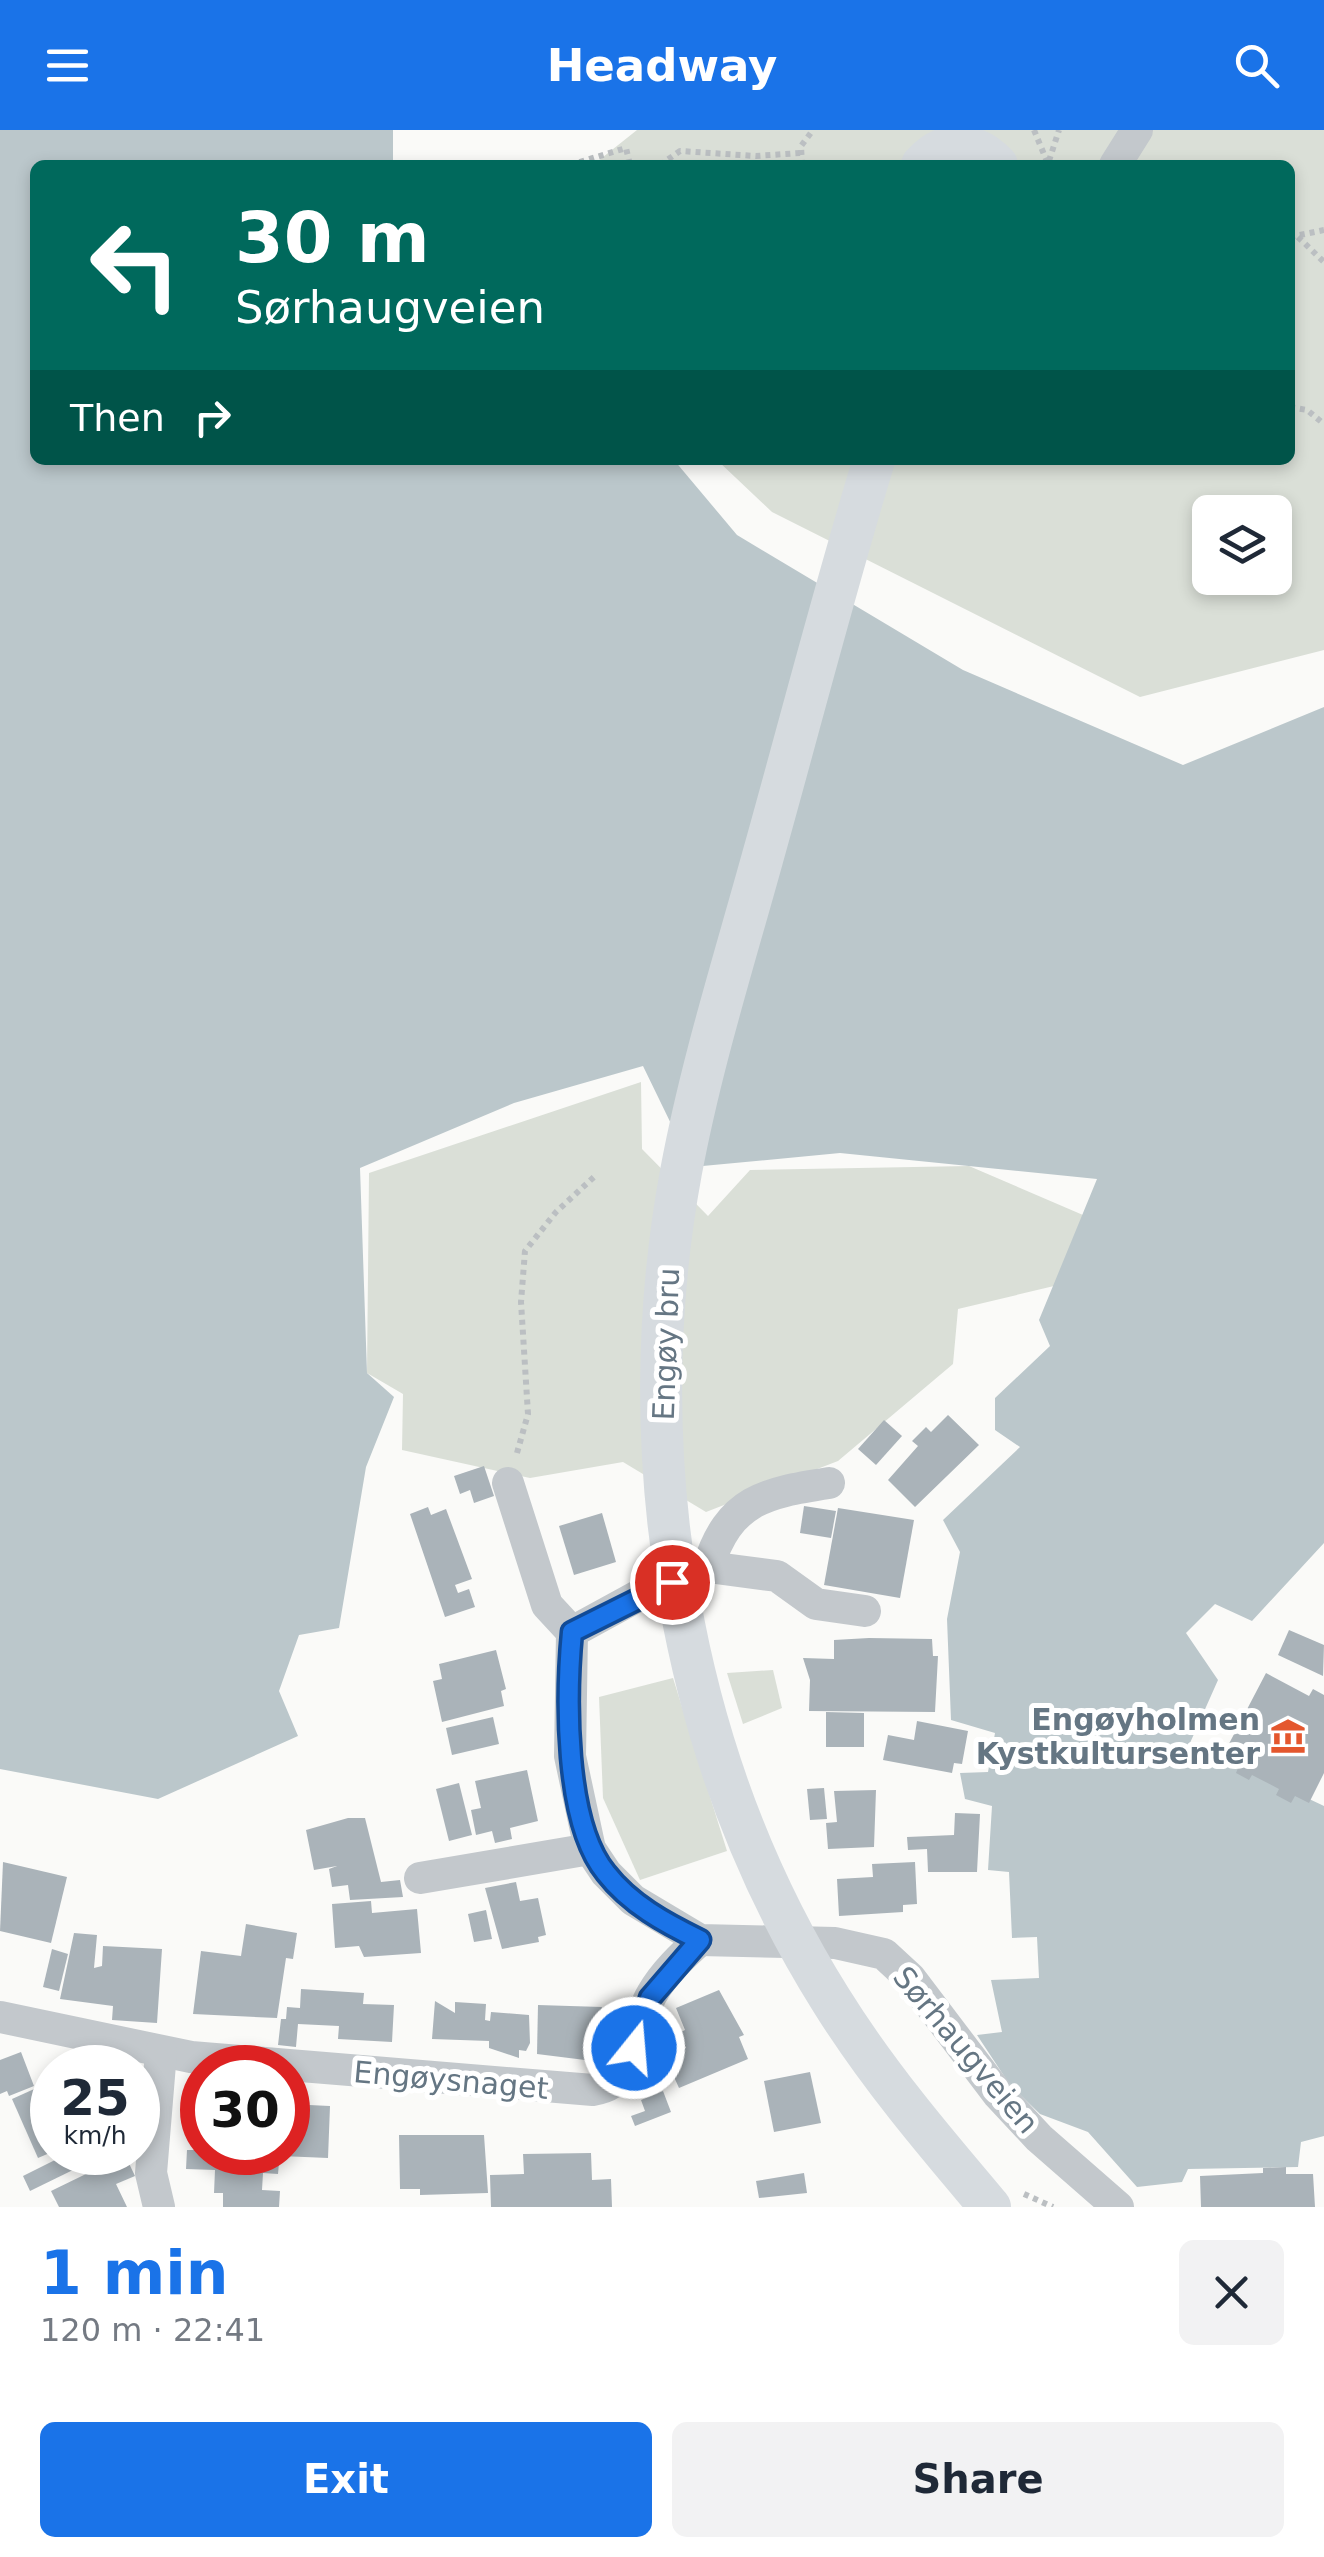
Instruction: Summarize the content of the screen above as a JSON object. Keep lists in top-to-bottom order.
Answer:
{
  "streets": {
    "main road": ["Engøy bru"],
    "street": ["Sørhaugveien", "Engøysnaget"]
  },
  "crossings": [
    ["Sørhaugveien", "Engøysnaget"]
  ],
  "places": {
    "museum": ["Engøyholmen Kystkultursenter"]
  },
  "page": {
    "header": "Headway",
    "turn": ["30 m", "Sørhaugveien"],
    "then": "Then",
    "speed": "25 km/h",
    "limit": "30",
    "heading": ["1 min", "120 m · 22:41"],
    "buttons": ["Exit", "Share"]
  }
}
